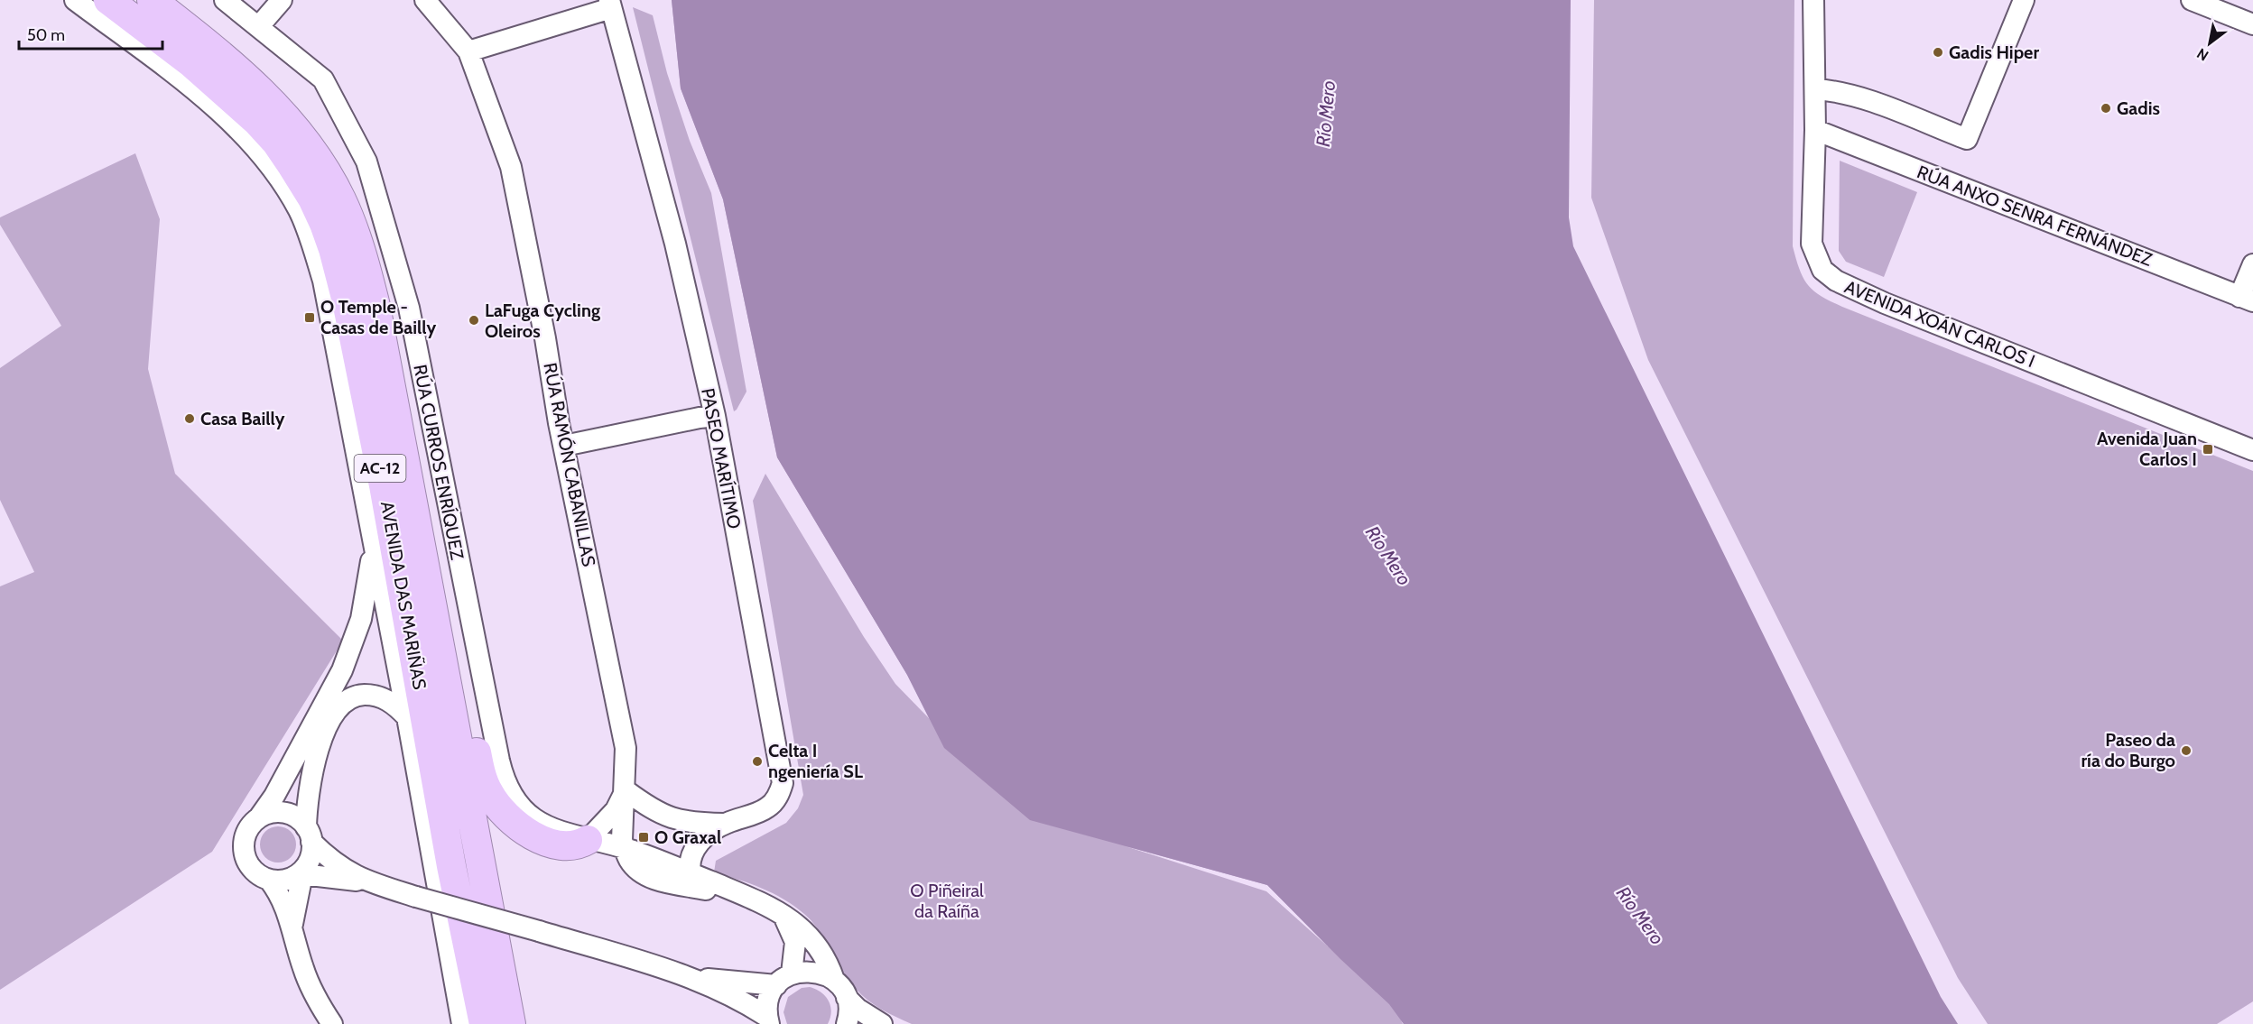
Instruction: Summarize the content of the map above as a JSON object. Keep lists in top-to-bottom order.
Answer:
{
  "streets": {
    "highway": ["AC-12", "AVENIDA DAS MARIÑAS"],
    "street": [
      "RÚA ANXO SENRA FERNÁNDEZ",
      "AVENIDA XOÁN CARLOS I",
      "PASEO MARÍTIMO",
      "RÚA CURROS ENRÍQUEZ",
      "RÚA RAMÓN CABANILLAS"
    ]
  },
  "crossings": [
    ["RÚA ANXO SENRA FERNÁNDEZ", "AVENIDA XOÁN CARLOS I"],
    ["PASEO MARÍTIMO", "RÚA CURROS ENRÍQUEZ"],
    ["RÚA CURROS ENRÍQUEZ", "RÚA RAMÓN CABANILLAS"]
  ],
  "water": ["Río Mero"],
  "parks": ["O Piñeiral da Raíña"],
  "places": {
    "other": [
      "Gadis Hiper",
      "Gadis",
      "LaFuga Cycling Oleiros",
      "Casa Bailly",
      "Paseo da ría do Burgo",
      "Celta I ngeniería SL"
    ],
    "transit": ["O Temple - Casas de Bailly", "Avenida Juan Carlos I", "O Graxal"]
  },
  "scale_bar": "50 m",
  "north": "bottom left"
}
